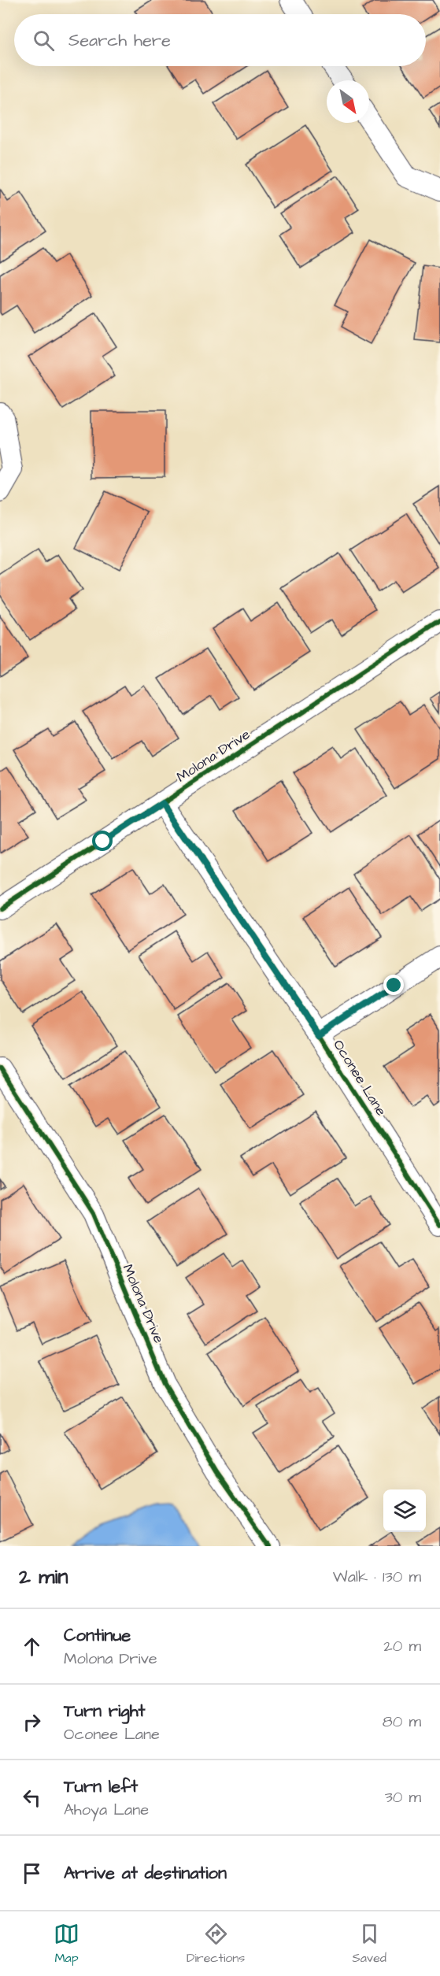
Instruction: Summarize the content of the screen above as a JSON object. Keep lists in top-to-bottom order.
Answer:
{
  "streets": {
    "street": ["Molona Drive", "Oconee Lane"]
  },
  "crossings": [
    ["Molona Drive", "Oconee Lane"]
  ],
  "north": "bottom right",
  "page": {
    "search": "Search here",
    "heading": ["2 min", "Walk · 130 m"],
    "list": [
      ["Continue", "Molona Drive", "20 m"],
      ["Turn right", "Oconee Lane", "80 m"],
      ["Turn left", "Ahoya Lane", "30 m"],
      "Arrive at destination"
    ],
    "nav": ["Map", "Directions", "Saved"]
  }
}
